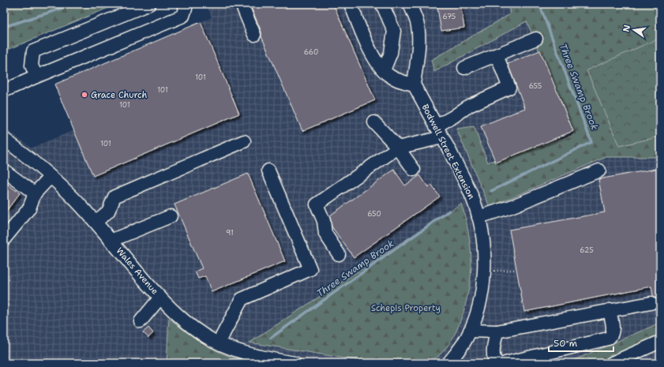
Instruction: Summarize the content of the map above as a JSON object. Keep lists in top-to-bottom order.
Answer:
{
  "streets": {
    "street": ["Bodwell Street Extension", "Wales Avenue"]
  },
  "water": ["Three Swamp Brook"],
  "parks": ["Schepis Property"],
  "places": ["Grace Church"],
  "house_numbers": [
    "675",
    "660",
    "101",
    "655",
    "101",
    "101",
    "101",
    "650",
    "91",
    "625"
  ],
  "scale_bar": "50 m",
  "north": "left"
}
